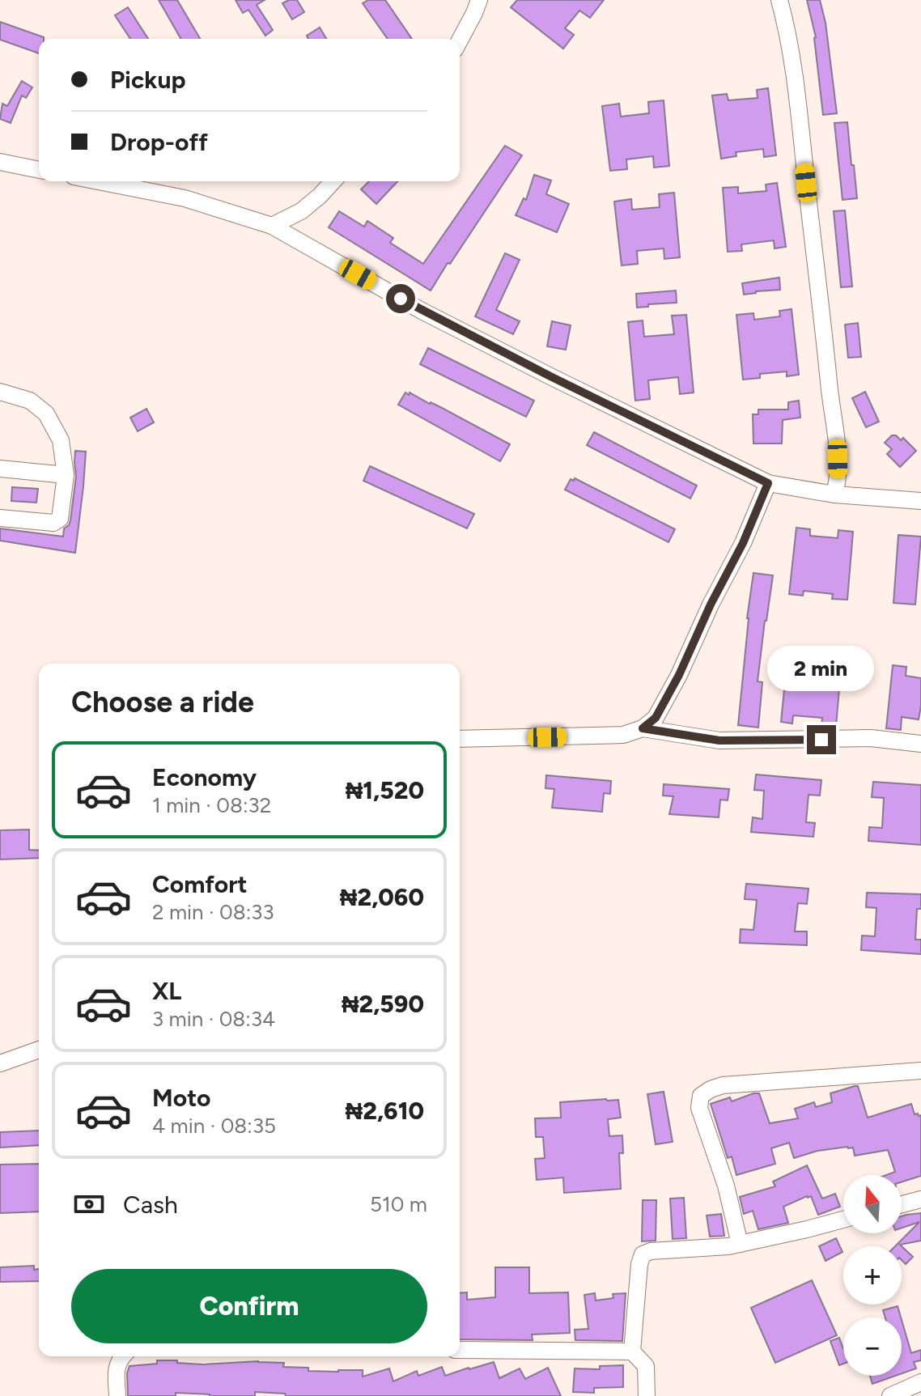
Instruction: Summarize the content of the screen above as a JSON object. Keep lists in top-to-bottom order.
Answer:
{
  "north": "top",
  "page": {
    "banner": ["Pickup", "Drop-off"],
    "bubble": "2 min",
    "heading": "Choose a ride",
    "list": [
      {
        "name": "Economy",
        "note": "1 min · 08:32",
        "value": "₦1,520"
      },
      {
        "name": "Comfort",
        "note": "2 min · 08:33",
        "value": "₦2,060"
      },
      {
        "name": "XL",
        "note": "3 min · 08:34",
        "value": "₦2,590"
      },
      {
        "name": "Moto",
        "note": "4 min · 08:35",
        "value": "₦2,610"
      }
    ],
    "pay": ["Cash", "510 m"],
    "map_buttons": ["+", "−"],
    "buttons": "Confirm"
  }
}
